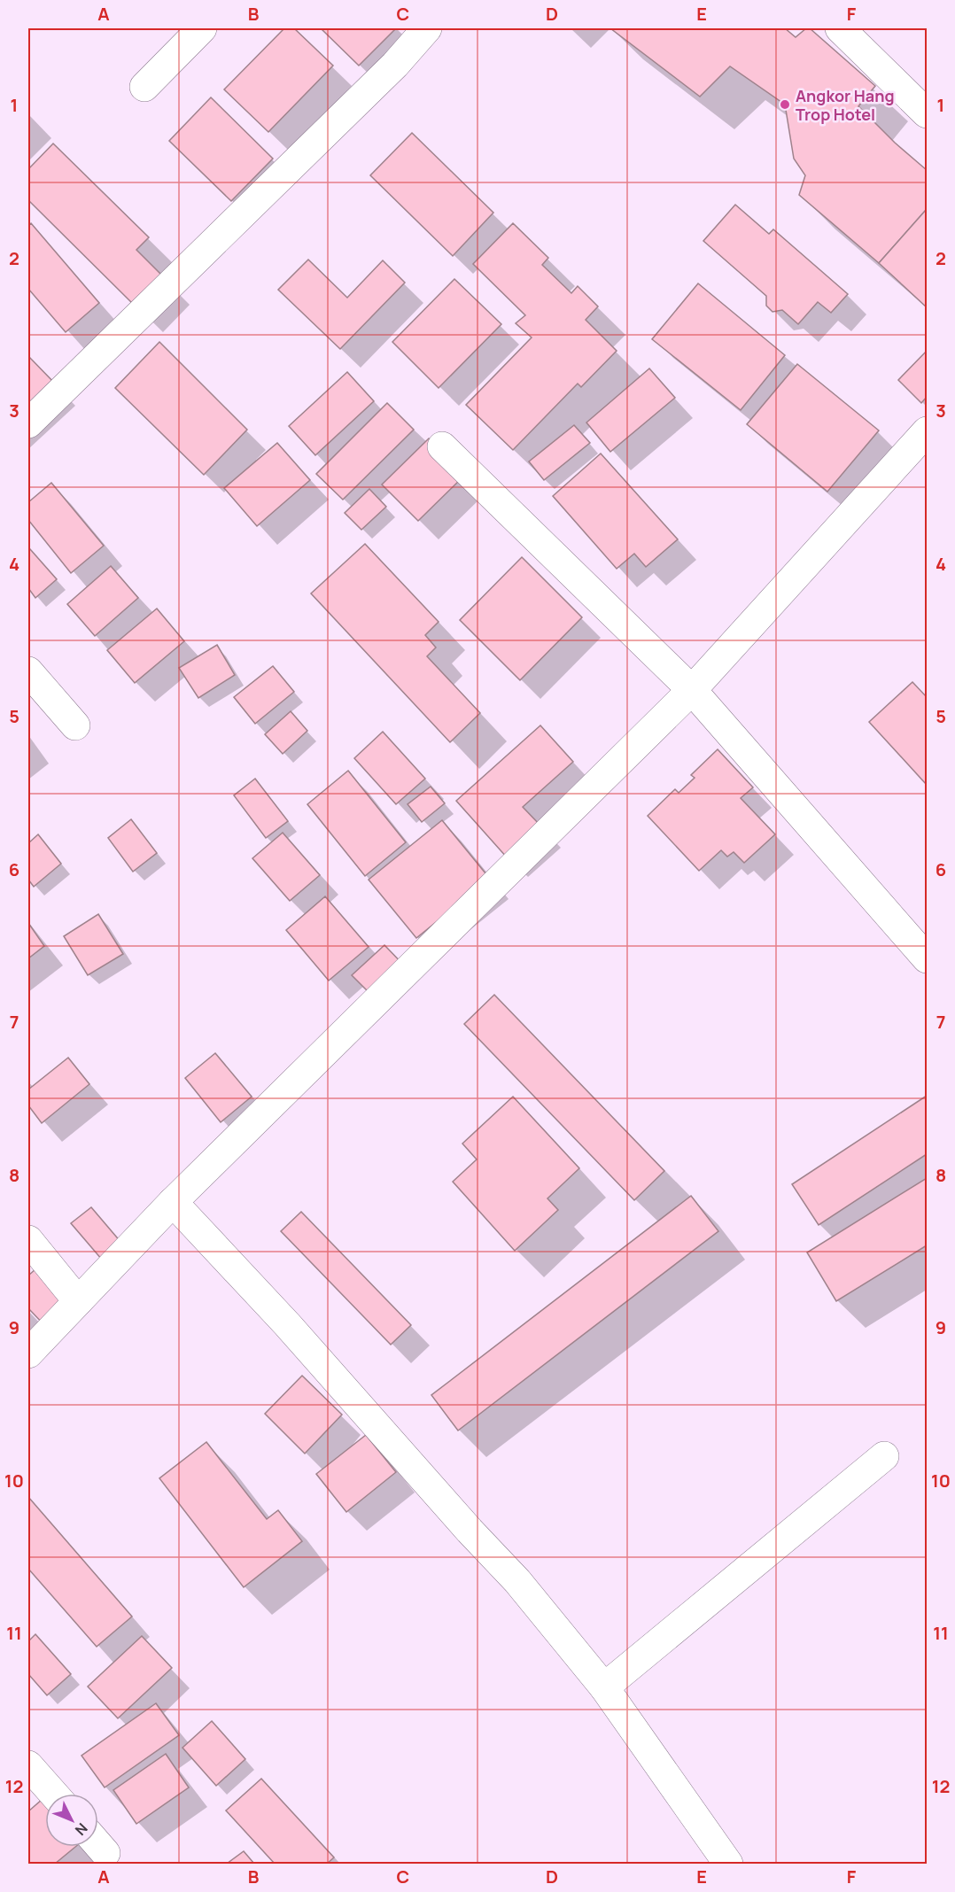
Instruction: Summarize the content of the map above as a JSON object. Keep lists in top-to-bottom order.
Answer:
{
  "places": ["Angkor Hang Trop Hotel"],
  "north": "bottom right",
  "grid": {
    "columns": [
      "A",
      "B",
      "C",
      "D",
      "E",
      "F"
    ],
    "rows": [
      "1",
      "2",
      "3",
      "4",
      "5",
      "6",
      "7",
      "8",
      "9",
      "10",
      "11",
      "12"
    ]
  }
}
